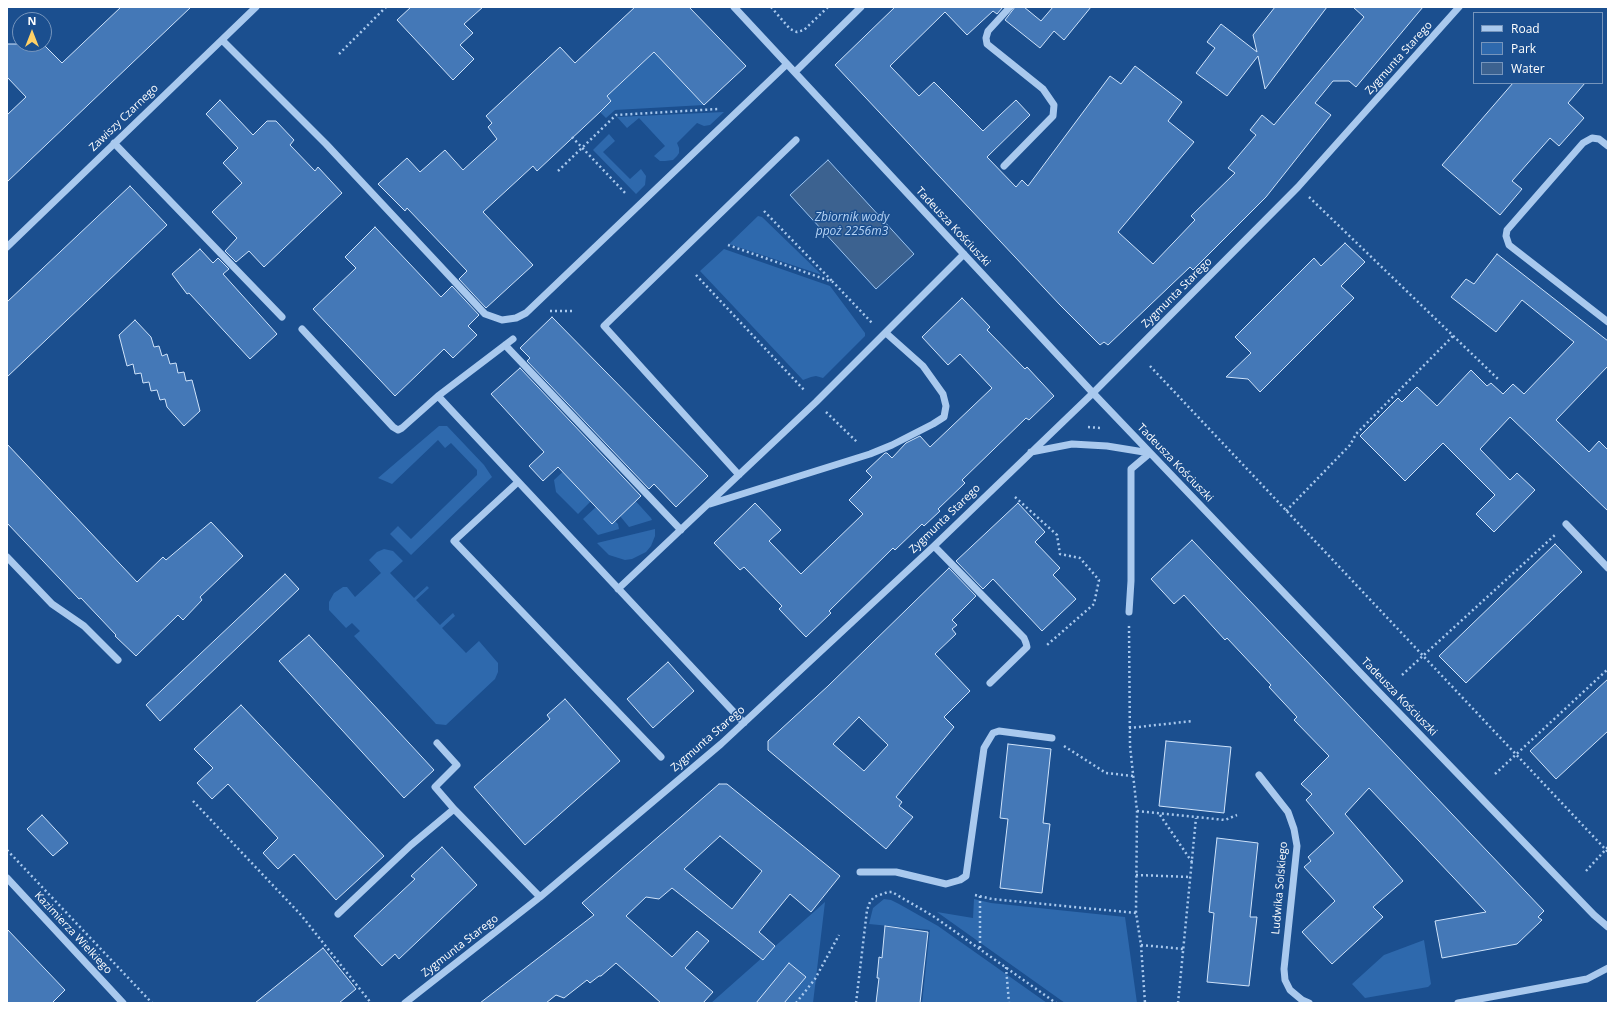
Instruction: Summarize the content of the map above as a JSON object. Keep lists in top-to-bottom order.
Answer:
{
  "streets": {
    "street": [
      "Zygmunta Starego",
      "Zawiszy Czarnego",
      "Tadeusza Kościuszki",
      "Ludwika Solskiego",
      "Kazimierza Wielkiego"
    ]
  },
  "crossings": [
    ["Zygmunta Starego", "Tadeusza Kościuszki"]
  ],
  "water": ["Zbiornik wody ppoż 2256m3"],
  "legend": ["Road", "Park", "Water"],
  "north": "top"
}
